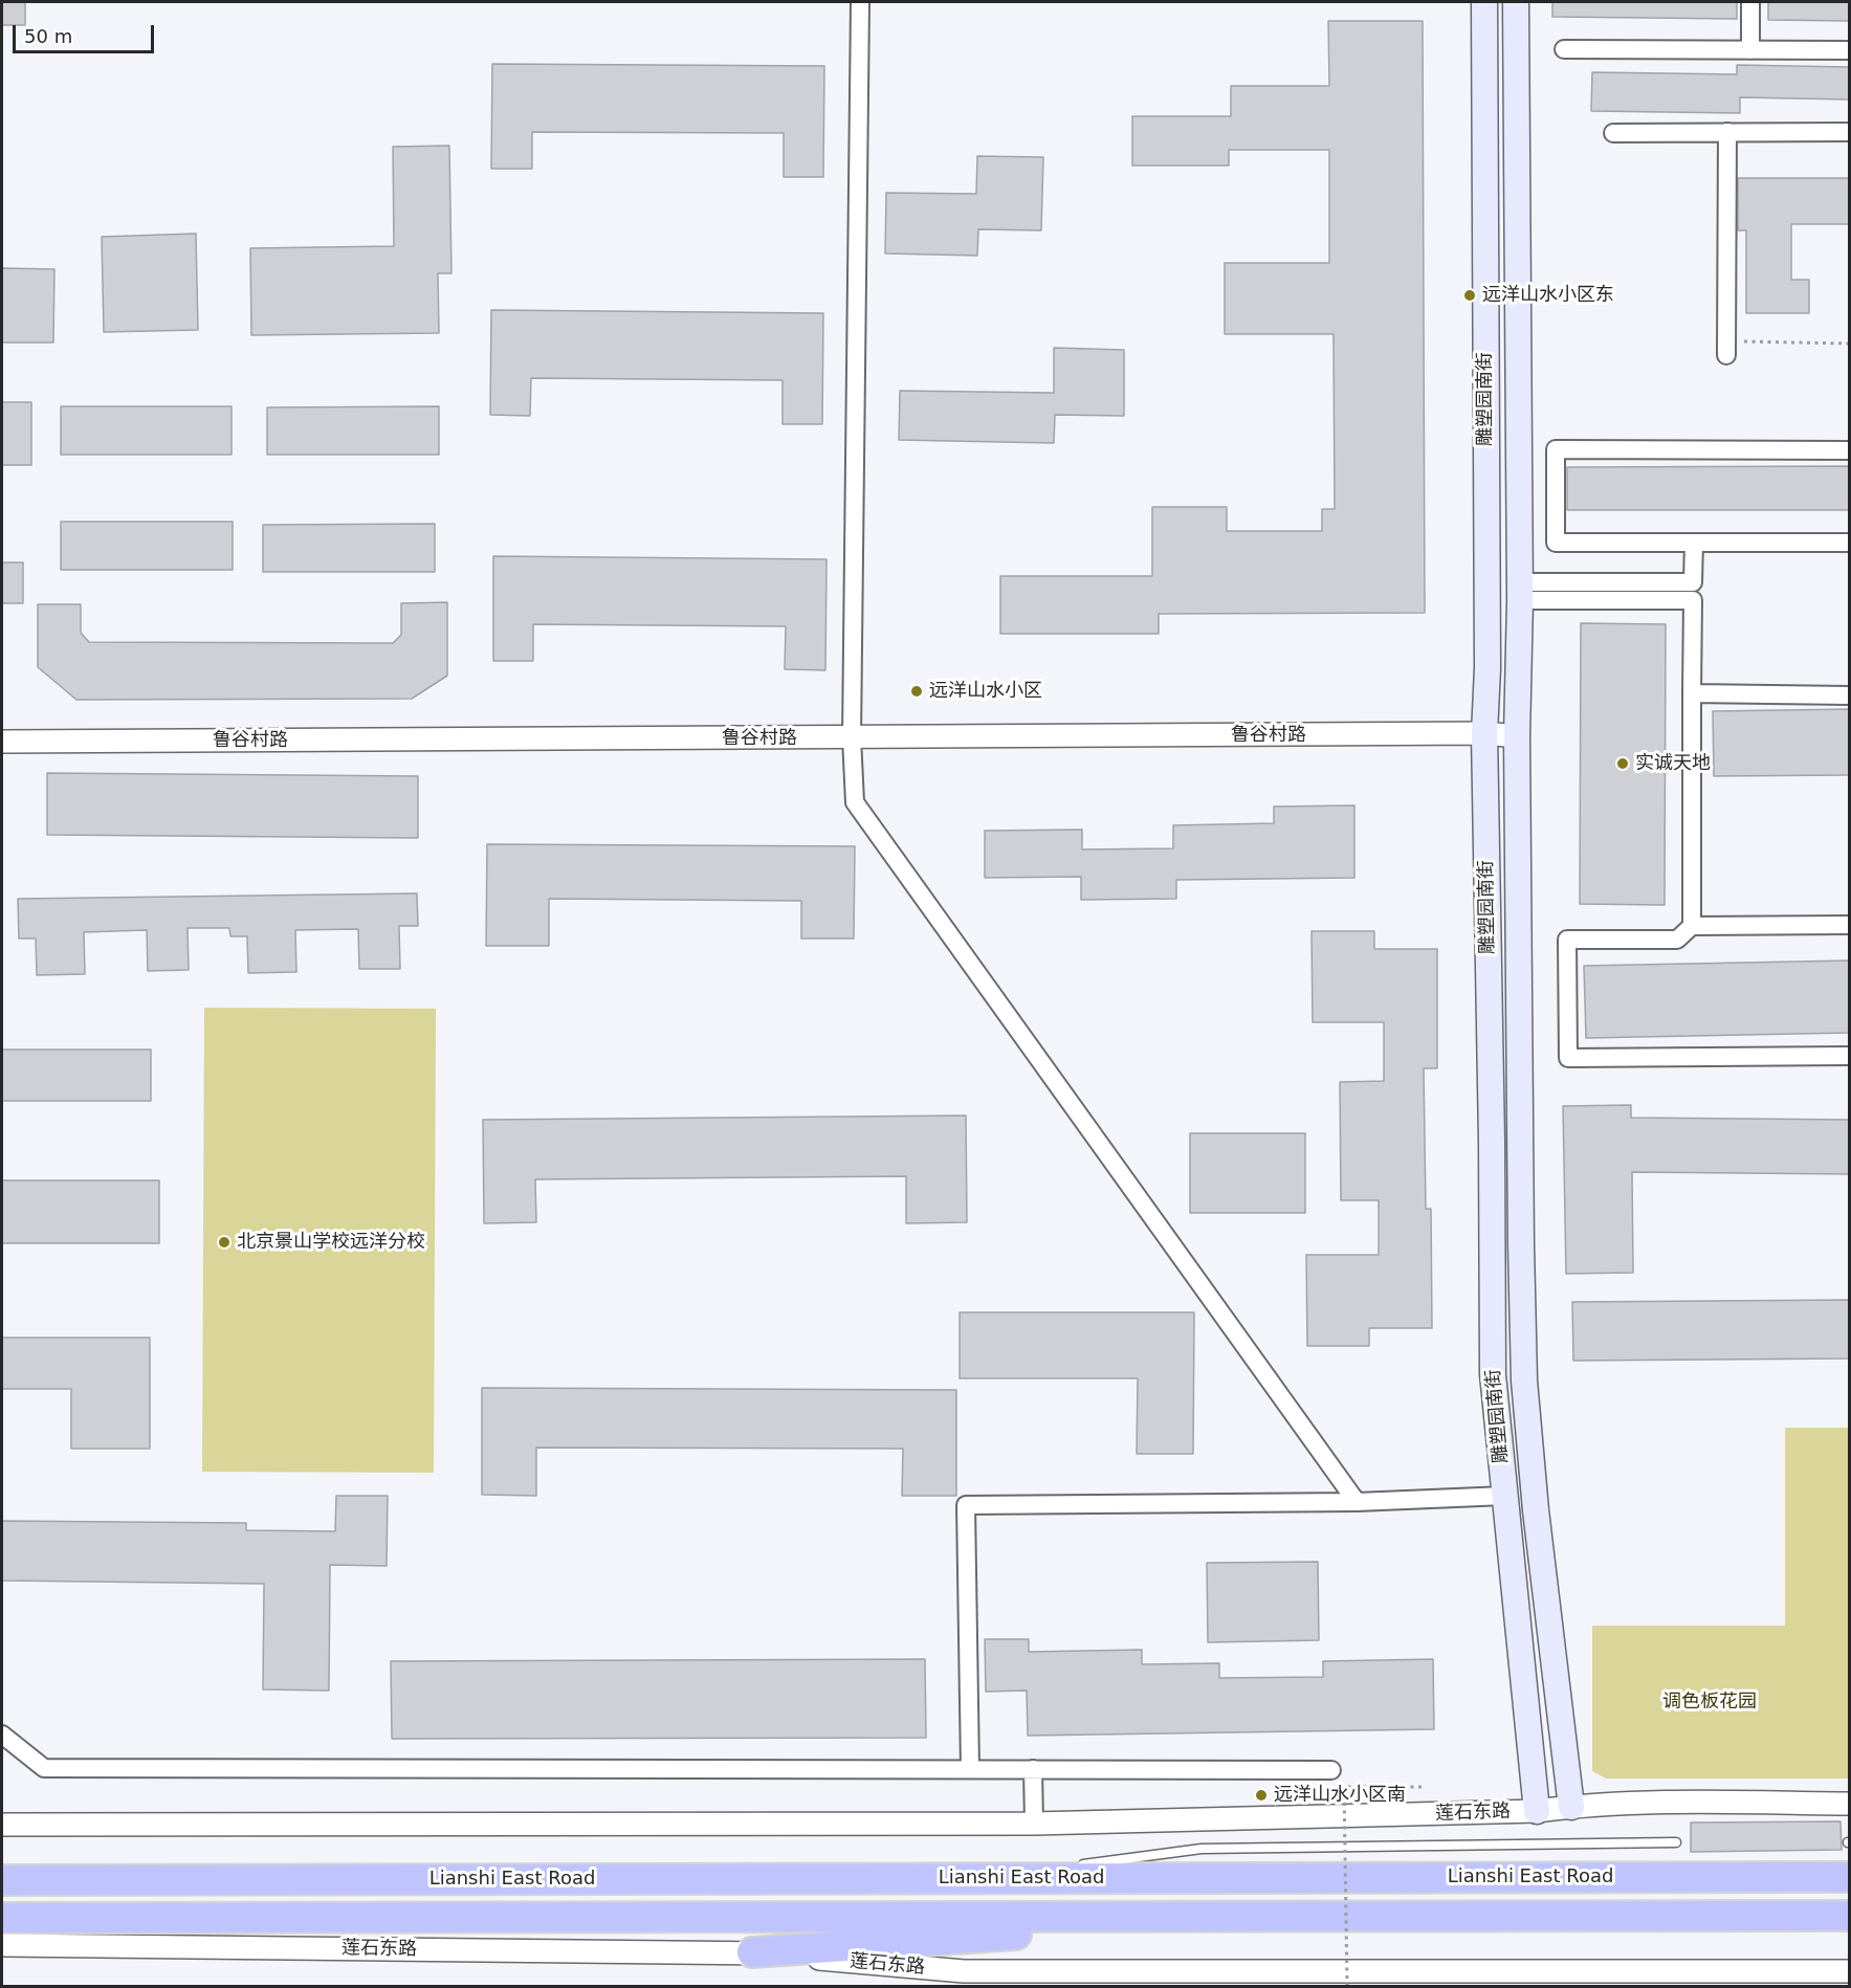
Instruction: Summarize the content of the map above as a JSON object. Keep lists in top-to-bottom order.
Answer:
{
  "streets": {
    "highway": ["Lianshi East Road"],
    "main road": ["雕塑园南街"],
    "street": ["鲁谷村路", "莲石东路"]
  },
  "crossings": [
    ["雕塑园南街", "鲁谷村路"],
    ["雕塑园南街", "莲石东路"]
  ],
  "parks": ["调色板花园"],
  "places": [
    "远洋山水小区东",
    "远洋山水小区",
    "实诚天地",
    "北京景山学校远洋分校",
    "远洋山水小区南"
  ],
  "scale_bar": "50 m"
}
